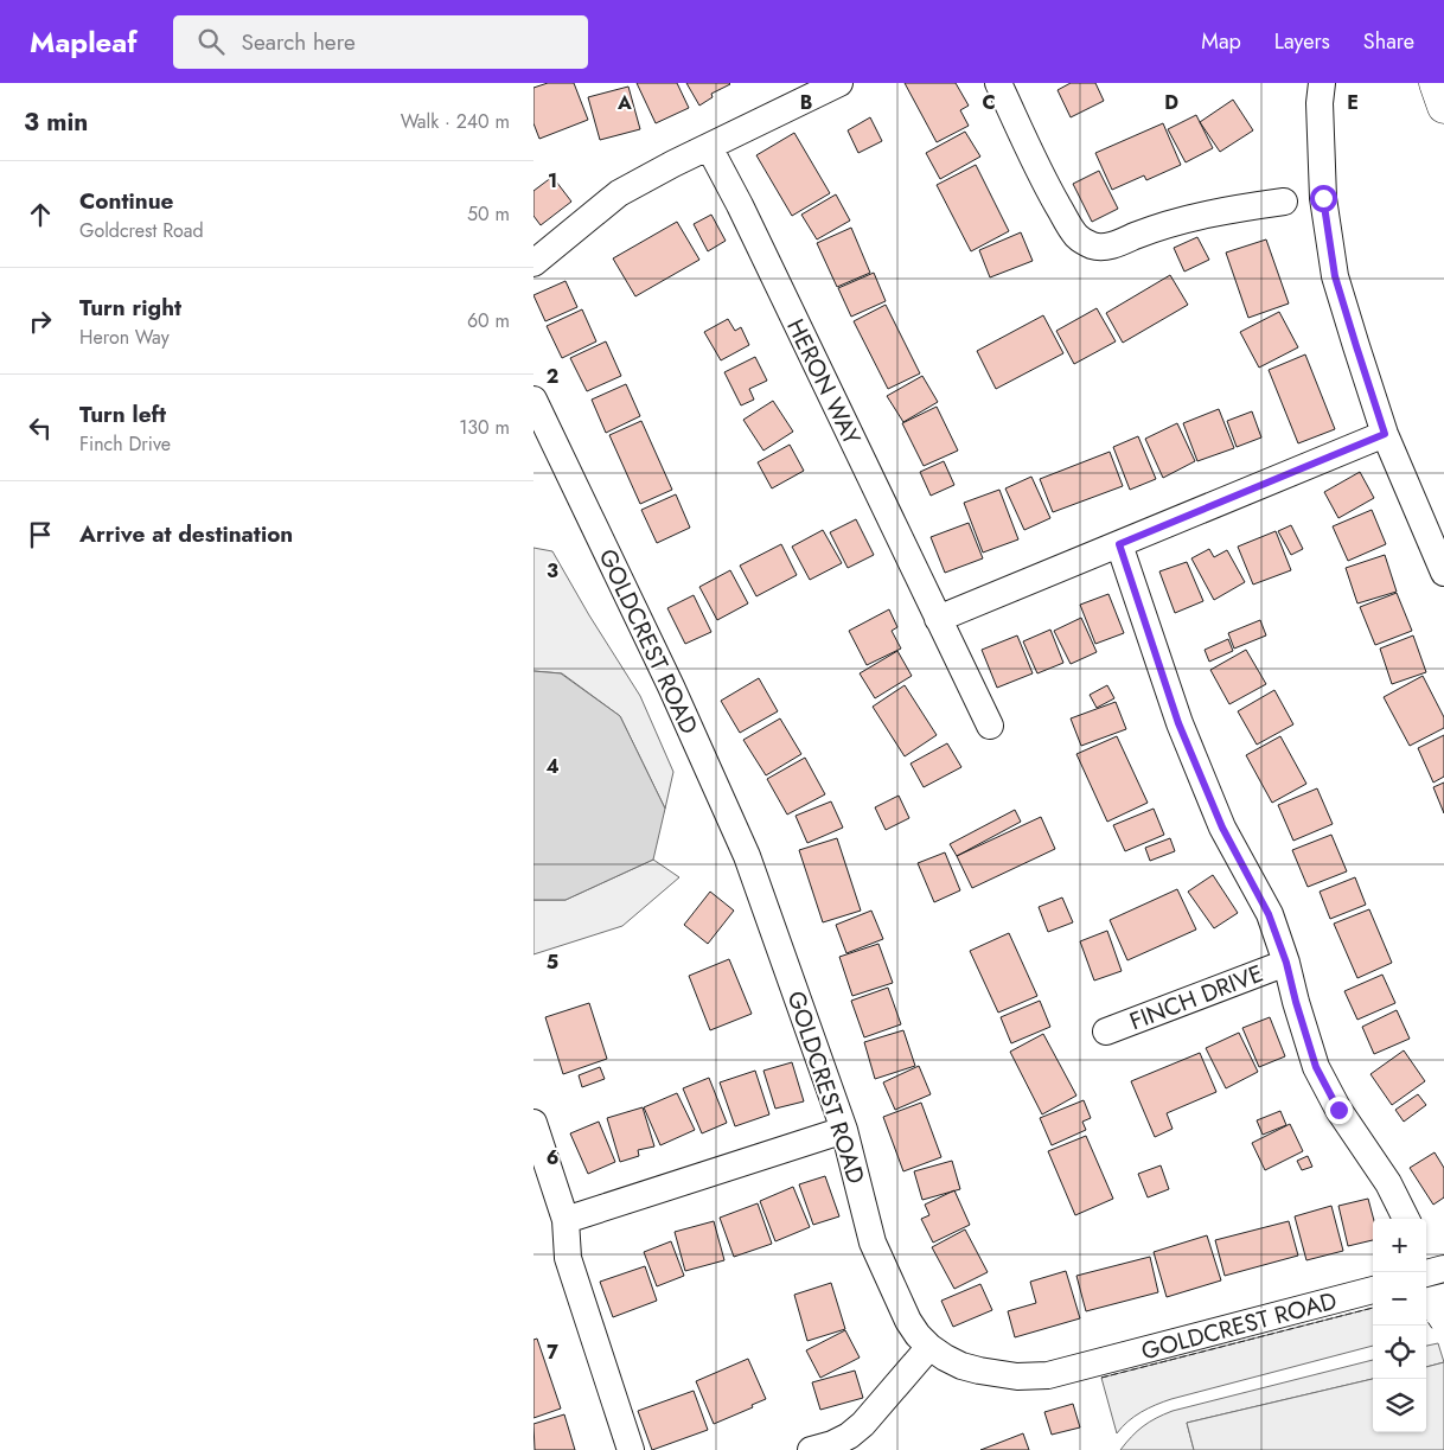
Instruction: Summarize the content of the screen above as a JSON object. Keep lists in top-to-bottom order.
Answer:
{
  "streets": {
    "street": ["HERON WAY", "GOLDCREST ROAD", "FINCH DRIVE"]
  },
  "page": {
    "header": "Mapleaf",
    "search": "Search here",
    "nav": ["Map", "Layers", "Share"],
    "heading": ["3 min", "Walk · 240 m"],
    "list": [
      ["Continue", "Goldcrest Road", "50 m"],
      ["Turn right", "Heron Way", "60 m"],
      ["Turn left", "Finch Drive", "130 m"],
      "Arrive at destination"
    ],
    "map_buttons": ["+", "−"]
  },
  "grid": {
    "columns": [
      "A",
      "B",
      "C",
      "D",
      "E"
    ],
    "rows": [
      "1",
      "2",
      "3",
      "4",
      "5",
      "6",
      "7"
    ]
  }
}
